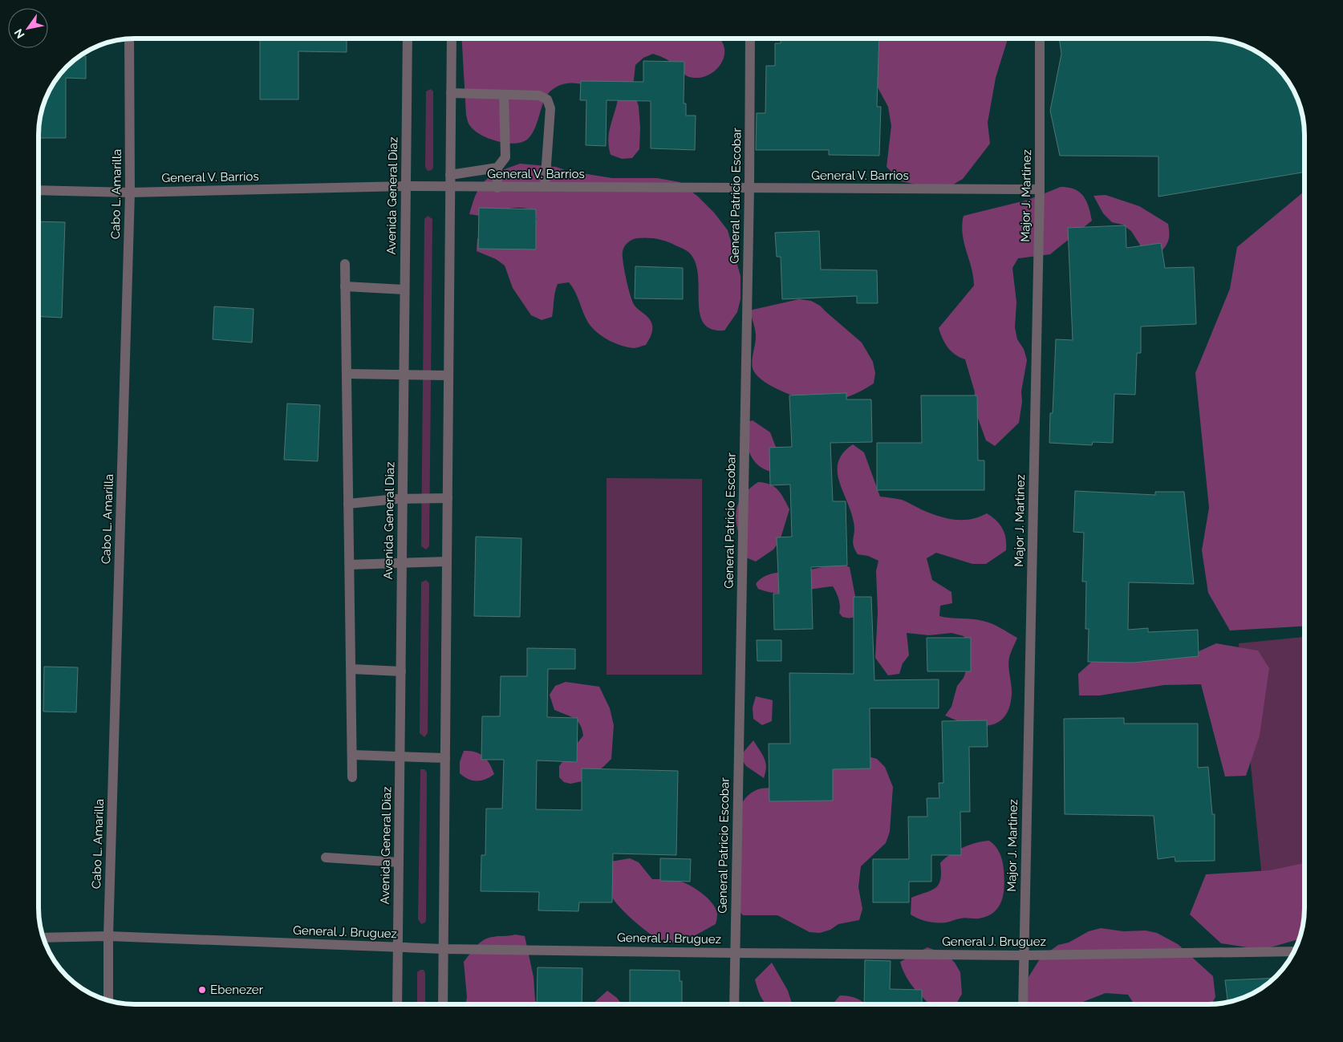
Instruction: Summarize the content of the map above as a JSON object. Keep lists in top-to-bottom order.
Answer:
{
  "streets": {
    "street": [
      "General V. Barrios",
      "Cabo L. Amarilla",
      "Avenida General Diaz",
      "General Patricio Escobar",
      "Major J. Martinez",
      "General J. Bruguez"
    ]
  },
  "crossings": [
    ["General V. Barrios", "Cabo L. Amarilla"],
    ["General V. Barrios", "Avenida General Diaz"],
    ["General V. Barrios", "General Patricio Escobar"],
    ["General V. Barrios", "Major J. Martinez"],
    ["Cabo L. Amarilla", "General J. Bruguez"],
    ["Avenida General Diaz", "General J. Bruguez"],
    ["General Patricio Escobar", "General J. Bruguez"],
    ["Major J. Martinez", "General J. Bruguez"]
  ],
  "places": ["Ebenezer"],
  "north": "bottom left"
}
